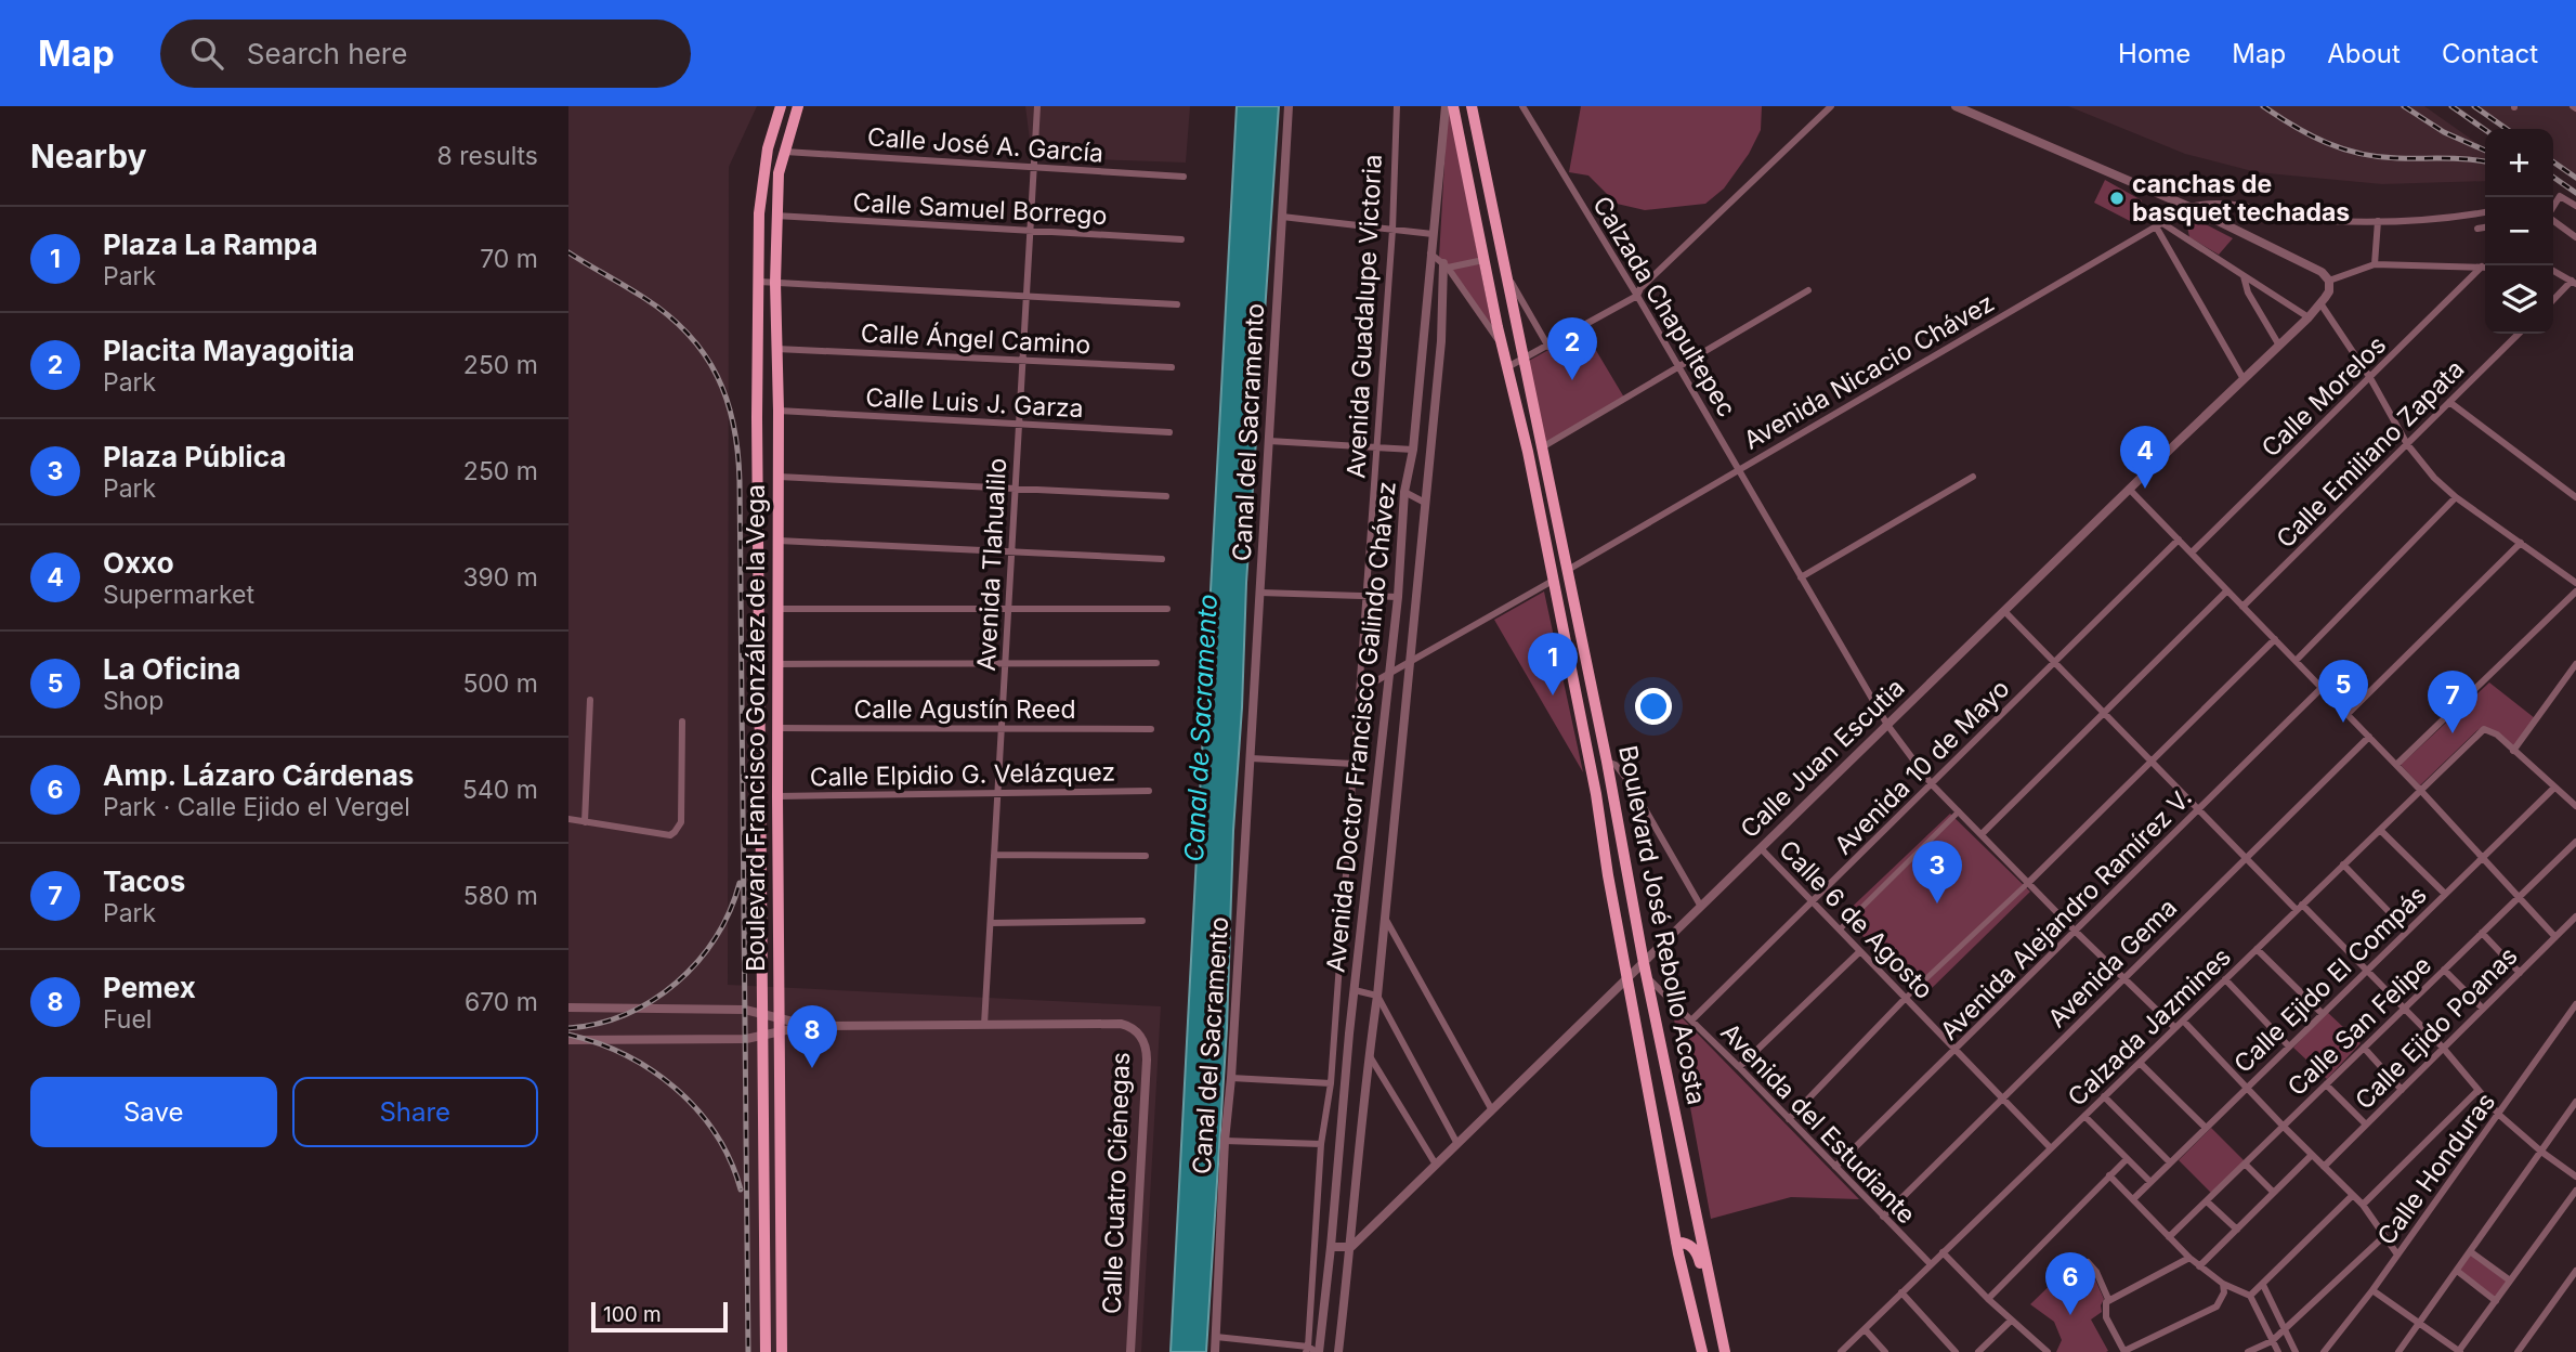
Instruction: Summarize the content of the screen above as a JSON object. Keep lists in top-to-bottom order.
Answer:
{
  "streets": {
    "main road": ["Boulevard Francisco González de la Vega", "Boulevard José Rebollo Acosta"],
    "street": [
      "Calle José A. García",
      "Calle Samuel Borrego",
      "Calzada Chapultepec",
      "Avenida Guadalupe Victoria",
      "Calle Ángel Camino",
      "Avenida Nicacio Chávez",
      "Calle Morelos",
      "Calle Luis J. Garza",
      "Canal del Sacramento",
      "Calle Emiliano Zapata",
      "Avenida Tlahualilo",
      "Calle Agustín Reed",
      "Avenida Doctor Francisco Galindo Chávez",
      "Calle Juan Escutia",
      "Avenida 10 de Mayo",
      "Calle Elpidio G. Velázquez",
      "Avenida Alejandro Ramírez V.",
      "Calle 6 de Agosto",
      "Avenida Gema",
      "Calle Ejido El Compás",
      "Calle San Felipe",
      "Calzada Jazmines",
      "Calle Ejido Poanas",
      "Avenida del Estudiante",
      "Calle Honduras",
      "Calle Cuatro Ciénegas"
    ]
  },
  "crossings": [
    ["Calle José A. García", "Avenida Tlahualilo"],
    ["Calle José A. García", "Boulevard Francisco González de la Vega"],
    ["Calle Samuel Borrego", "Avenida Tlahualilo"],
    ["Calle Samuel Borrego", "Boulevard Francisco González de la Vega"],
    ["Calzada Chapultepec", "Avenida Nicacio Chávez"],
    ["Calzada Chapultepec", "Calle Juan Escutia"],
    ["Calzada Chapultepec", "Avenida 10 de Mayo"],
    ["Calzada Chapultepec", "Avenida Alejandro Ramírez V."],
    ["Calzada Chapultepec", "Avenida Gema"],
    ["Calzada Chapultepec", "Calzada Jazmines"],
    ["Calle Ángel Camino", "Avenida Tlahualilo"],
    ["Calle Ángel Camino", "Boulevard Francisco González de la Vega"],
    ["Avenida Nicacio Chávez", "Boulevard José Rebollo Acosta"],
    ["Calle Luis J. Garza", "Avenida Tlahualilo"],
    ["Calle Luis J. Garza", "Boulevard Francisco González de la Vega"],
    ["Avenida Tlahualilo", "Calle Agustín Reed"],
    ["Avenida Tlahualilo", "Calle Elpidio G. Velázquez"],
    ["Avenida Tlahualilo", "Calle Cuatro Ciénegas"],
    ["Calle Agustín Reed", "Boulevard Francisco González de la Vega"],
    ["Avenida Doctor Francisco Galindo Chávez", "Calle Juan Escutia"],
    ["Boulevard Francisco González de la Vega", "Calle Elpidio G. Velázquez"],
    ["Boulevard Francisco González de la Vega", "Calle Cuatro Ciénegas"],
    ["Calle Juan Escutia", "Calle 6 de Agosto"],
    ["Calle Juan Escutia", "Boulevard José Rebollo Acosta"],
    ["Avenida 10 de Mayo", "Calle 6 de Agosto"],
    ["Avenida 10 de Mayo", "Avenida del Estudiante"],
    ["Avenida Alejandro Ramírez V.", "Calle 6 de Agosto"],
    ["Avenida Alejandro Ramírez V.", "Avenida del Estudiante"],
    ["Calle 6 de Agosto", "Avenida Gema"],
    ["Calle 6 de Agosto", "Calzada Jazmines"],
    ["Boulevard José Rebollo Acosta", "Avenida del Estudiante"],
    ["Avenida Gema", "Avenida del Estudiante"],
    ["Calzada Jazmines", "Avenida del Estudiante"]
  ],
  "water": ["Canal de Sacramento"],
  "places": ["canchas de basquet techadas"],
  "scale_bar": "100 m",
  "page": {
    "header": "Map",
    "search": "Search here",
    "nav": [
      "Home",
      "Map",
      "About",
      "Contact"
    ],
    "heading": ["Nearby", "8 results"],
    "map_buttons": ["+", "−"],
    "list": [
      {
        "mark": "1",
        "name": "Plaza La Rampa",
        "note": "Park",
        "value": "70 m"
      },
      {
        "mark": "2",
        "name": "Placita Mayagoitia",
        "note": "Park",
        "value": "250 m"
      },
      {
        "mark": "3",
        "name": "Plaza Pública",
        "note": "Park",
        "value": "250 m"
      },
      {
        "mark": "4",
        "name": "Oxxo",
        "note": "Supermarket",
        "value": "390 m"
      },
      {
        "mark": "5",
        "name": "La Oficina",
        "note": "Shop",
        "value": "500 m"
      },
      {
        "mark": "6",
        "name": "Amp. Lázaro Cárdenas",
        "note": "Park · Calle Ejido el Vergel",
        "value": "540 m"
      },
      {
        "mark": "7",
        "name": "Tacos",
        "note": "Park",
        "value": "580 m"
      },
      {
        "mark": "8",
        "name": "Pemex",
        "note": "Fuel",
        "value": "670 m"
      }
    ],
    "pins": [
      "2",
      "4",
      "1",
      "5",
      "7",
      "3",
      "8",
      "6"
    ],
    "buttons": ["Save", "Share"],
    "scale": "100 m"
  }
}
